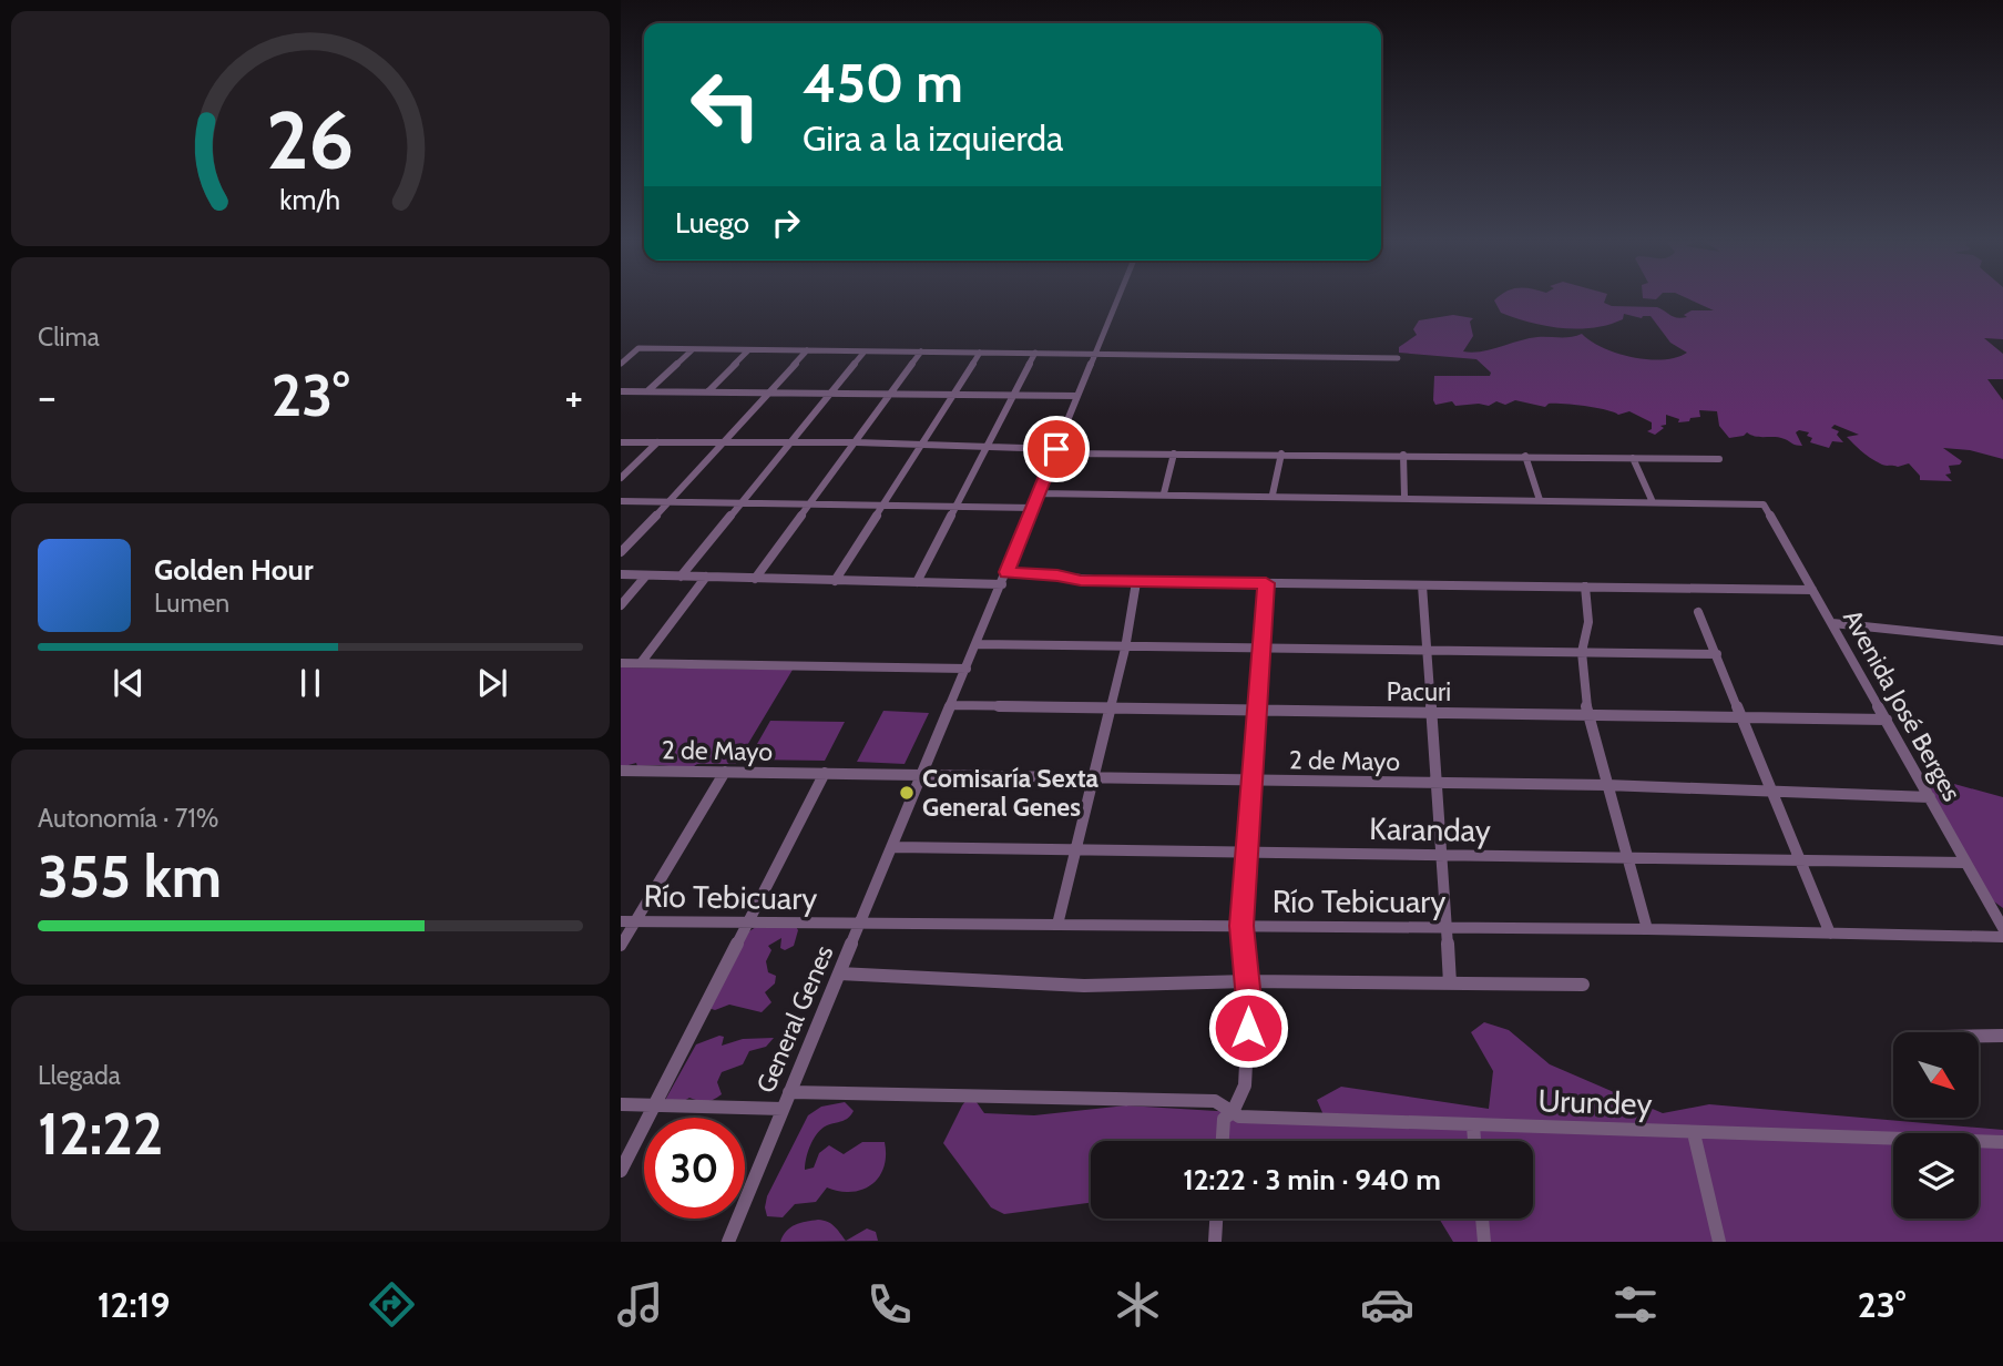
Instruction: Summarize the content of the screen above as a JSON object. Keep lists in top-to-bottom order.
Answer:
{
  "streets": {
    "street": [
      "Pacuri",
      "Avenida José Berges",
      "2 de Mayo",
      "Karanday",
      "Río Tebicuary",
      "General Genes",
      "Urundey"
    ]
  },
  "crossings": [
    ["Pacuri", "Avenida José Berges"],
    ["Pacuri", "General Genes"],
    ["Avenida José Berges", "2 de Mayo"],
    ["Avenida José Berges", "Karanday"],
    ["2 de Mayo", "General Genes"],
    ["Karanday", "General Genes"],
    ["Río Tebicuary", "General Genes"],
    ["General Genes", "Urundey"]
  ],
  "places": ["Comisaría Sexta General Genes"],
  "north": "bottom right",
  "page": {
    "turn": ["450 m", "Gira a la izquierda"],
    "then": "Luego",
    "tile": [
      "Clima",
      ["Autonomía · 71%", "355 km"],
      ["Llegada", "12:22"]
    ],
    "heat": ["−", "23°", "+"],
    "song": ["Golden Hour", "Lumen"],
    "limit": "30",
    "trip": "12:22 · 3 min · 940 m",
    "tabs": ["12:19", "23°"],
    "gauge": ["26", "km/h"]
  }
}
